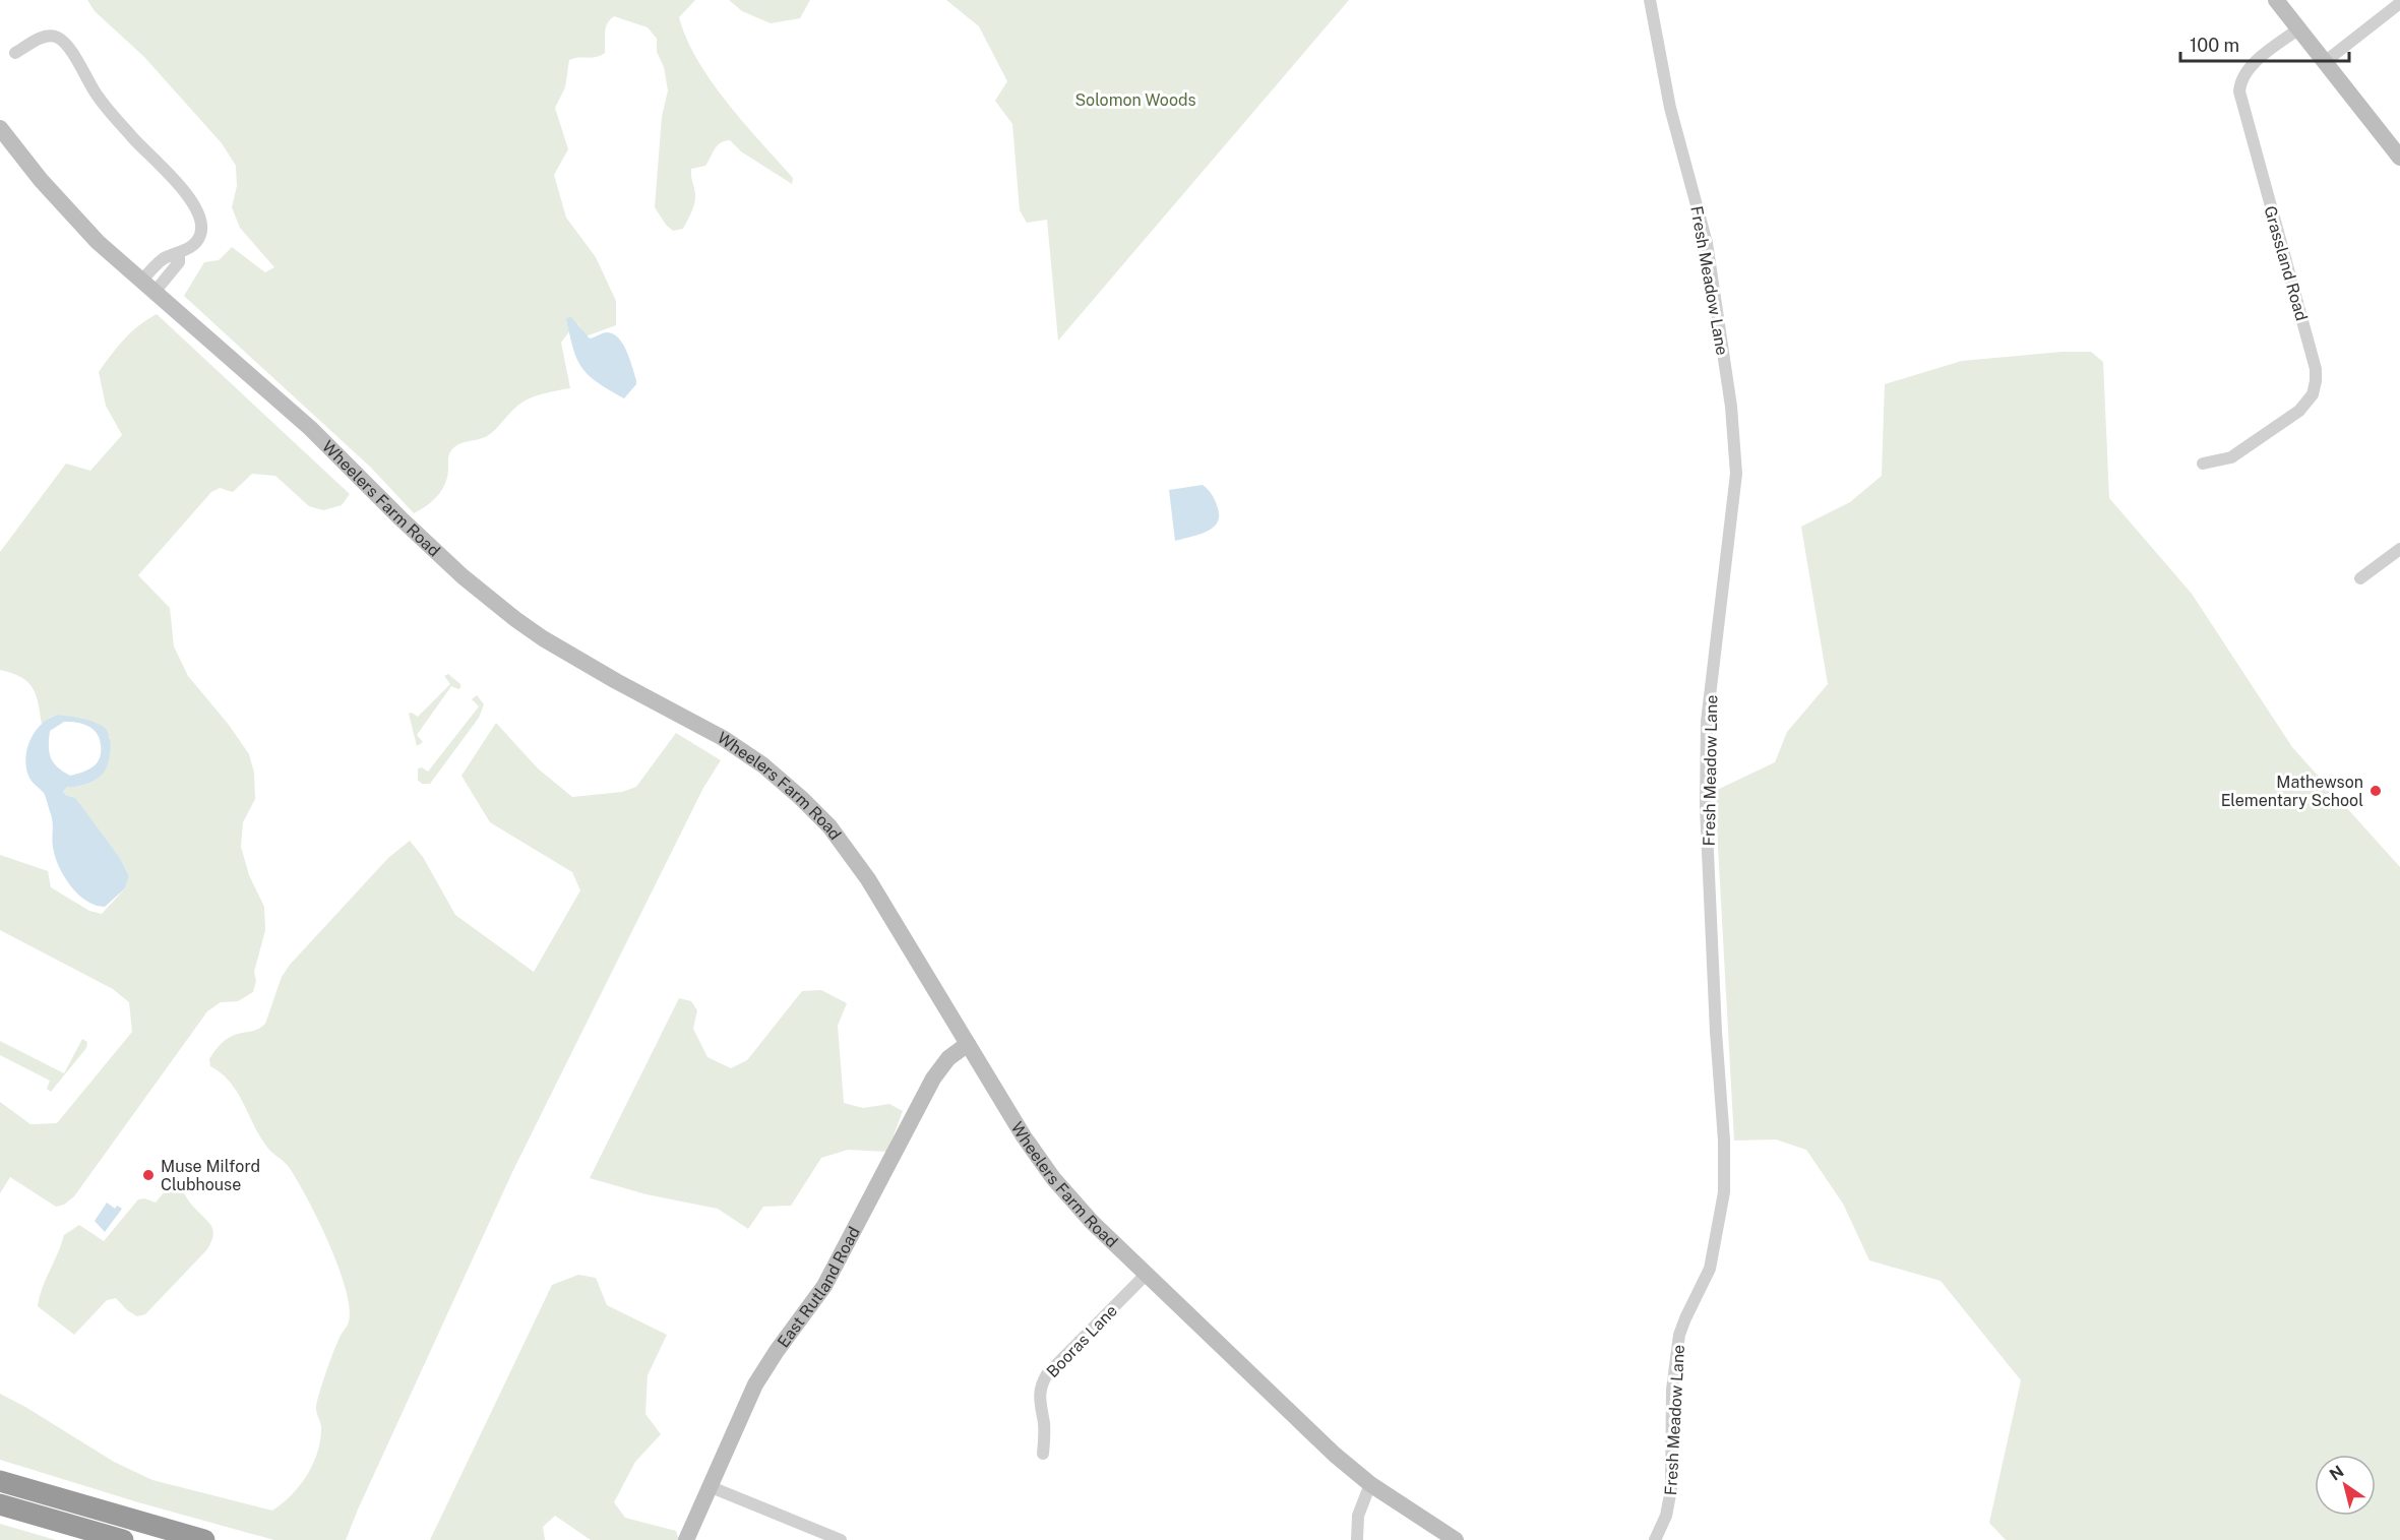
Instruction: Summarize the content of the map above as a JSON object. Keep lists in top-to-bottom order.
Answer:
{
  "streets": {
    "main road": ["Wheelers Farm Road", "East Rutland Road"],
    "street": ["Grassland Road", "Fresh Meadow Lane", "Booras Lane"]
  },
  "crossings": [
    ["Wheelers Farm Road", "East Rutland Road"],
    ["Wheelers Farm Road", "Booras Lane"]
  ],
  "parks": ["Solomon Woods"],
  "places": ["Mathewson Elementary School", "Muse Milford Clubhouse"],
  "scale_bar": "100 m",
  "north": "top left"
}
